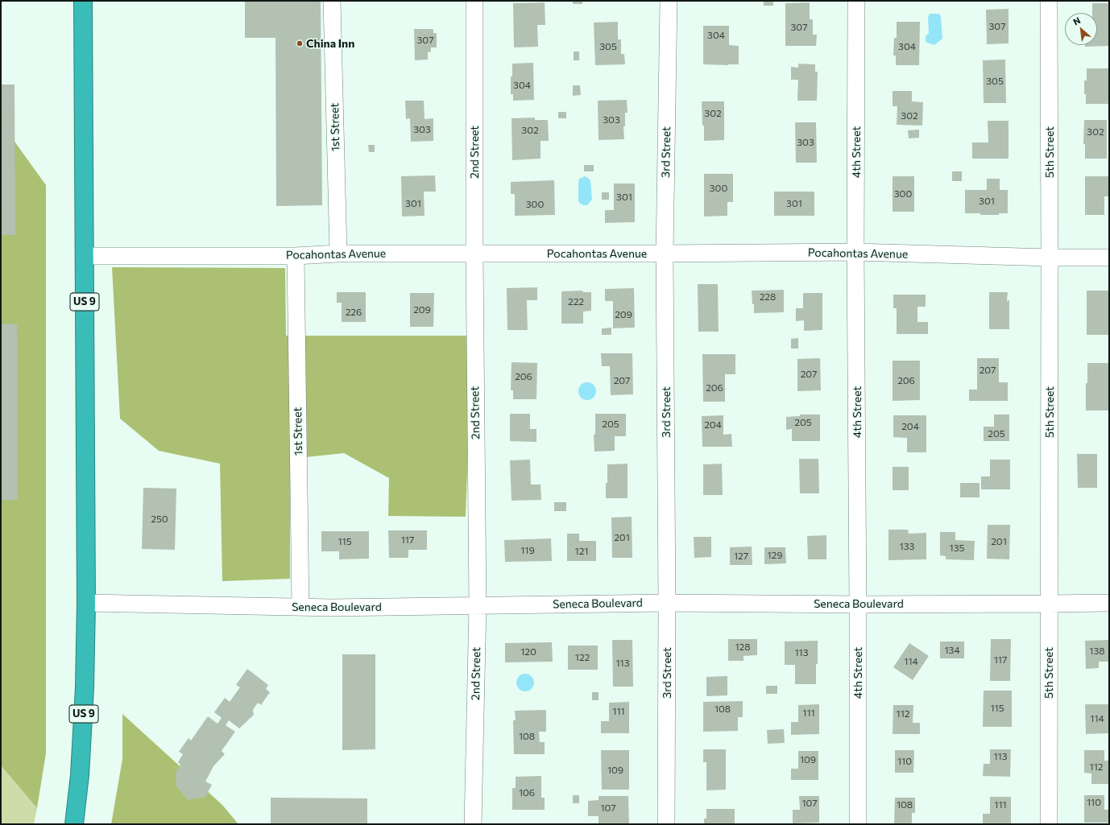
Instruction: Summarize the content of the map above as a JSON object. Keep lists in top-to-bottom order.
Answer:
{
  "streets": {
    "highway": ["US 9"],
    "street": [
      "1st Street",
      "2nd Street",
      "3rd Street",
      "4th Street",
      "5th Street",
      "Pocahontas Avenue",
      "Seneca Boulevard"
    ]
  },
  "crossings": [
    ["1st Street", "Pocahontas Avenue"],
    ["1st Street", "Seneca Boulevard"],
    ["2nd Street", "Pocahontas Avenue"],
    ["2nd Street", "Seneca Boulevard"],
    ["3rd Street", "Pocahontas Avenue"],
    ["3rd Street", "Seneca Boulevard"],
    ["4th Street", "Pocahontas Avenue"],
    ["4th Street", "Seneca Boulevard"],
    ["5th Street", "Pocahontas Avenue"],
    ["5th Street", "Seneca Boulevard"],
    ["Pocahontas Avenue", "US 9"],
    ["US 9", "Seneca Boulevard"]
  ],
  "places": ["China Inn"],
  "house_numbers": [
    "307",
    "307",
    "304",
    "307",
    "305",
    "304",
    "305",
    "304",
    "302",
    "302",
    "303",
    "303",
    "302",
    "302",
    "303",
    "300",
    "300",
    "301",
    "301",
    "301",
    "301",
    "300",
    "228",
    "222",
    "209",
    "226",
    "209",
    "207",
    "207",
    "206",
    "207",
    "206",
    "206",
    "205",
    "205",
    "204",
    "204",
    "205",
    "250",
    "201",
    "117",
    "115",
    "201",
    "133",
    "135",
    "119",
    "121",
    "129",
    "127",
    "128",
    "134",
    "138",
    "120",
    "113",
    "122",
    "117",
    "114",
    "113",
    "115",
    "108",
    "111",
    "111",
    "112",
    "114",
    "108",
    "113",
    "109",
    "110",
    "112",
    "109",
    "106",
    "110",
    "107",
    "108",
    "111",
    "107"
  ],
  "north": "top left"
}
